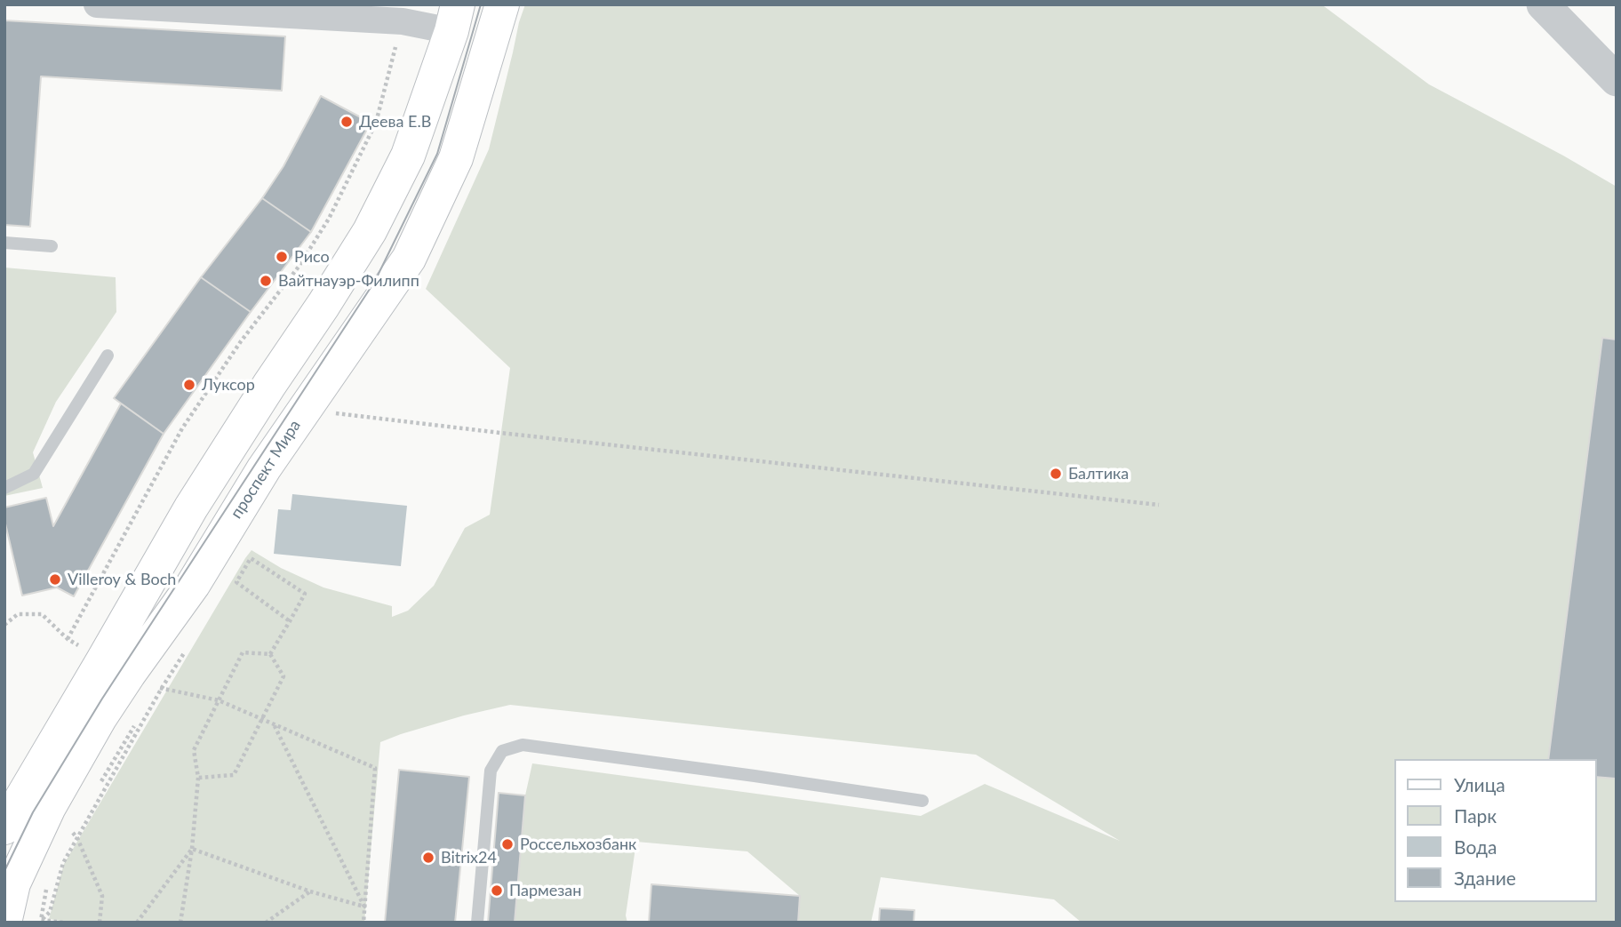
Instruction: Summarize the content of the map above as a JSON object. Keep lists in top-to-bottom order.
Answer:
{
  "streets": {
    "main road": ["проспект Мира"]
  },
  "places": [
    "Деева Е.В",
    "Рисо",
    "Вайтнауэр-Филипп",
    "Луксор",
    "Балтика",
    "Villeroy & Boch",
    "Россельхозбанк",
    "Bitrix24",
    "Пармезан"
  ],
  "legend": [
    "Улица",
    "Парк",
    "Вода",
    "Здание"
  ]
}
